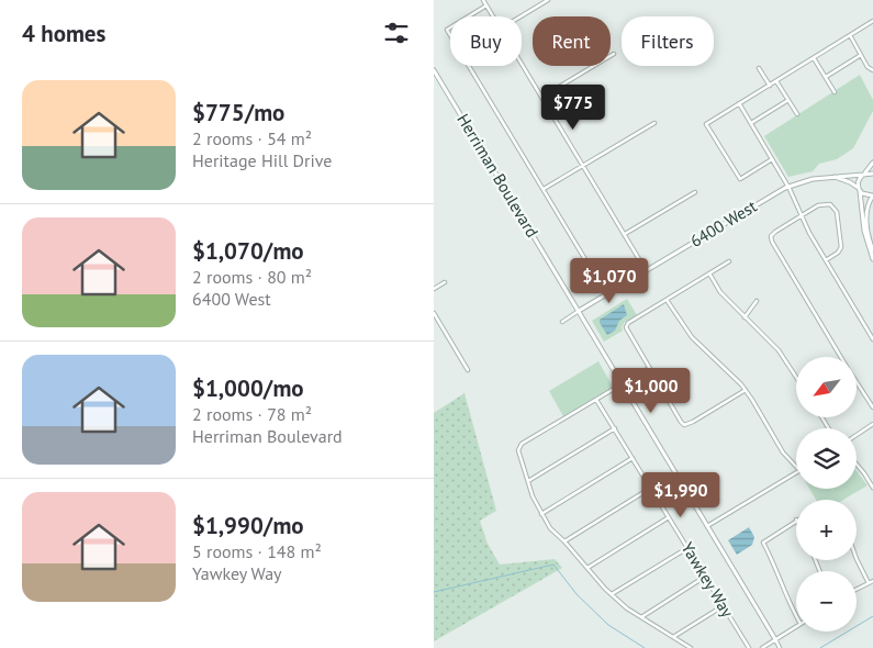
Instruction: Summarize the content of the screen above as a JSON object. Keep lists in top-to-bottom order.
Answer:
{
  "streets": {
    "street": ["Herriman Boulevard", "6400 West", "Yawkey Way"]
  },
  "crossings": [
    ["Herriman Boulevard", "6400 West"]
  ],
  "north": "bottom left",
  "page": {
    "heading": "4 homes",
    "chip": ["Buy", "Rent", "Filters"],
    "list": [
      {
        "name": "$775/mo",
        "note": "2 rooms · 54 m² · Heritage Hill Drive"
      },
      {
        "name": "$1,070/mo",
        "note": "2 rooms · 80 m² · 6400 West"
      },
      {
        "name": "$1,000/mo",
        "note": "2 rooms · 78 m² · Herriman Boulevard"
      },
      {
        "name": "$1,990/mo",
        "note": "5 rooms · 148 m² · Yawkey Way"
      }
    ],
    "price": [
      "$775",
      "$1,070",
      "$1,000",
      "$1,990"
    ],
    "map_buttons": ["+", "−"]
  }
}
